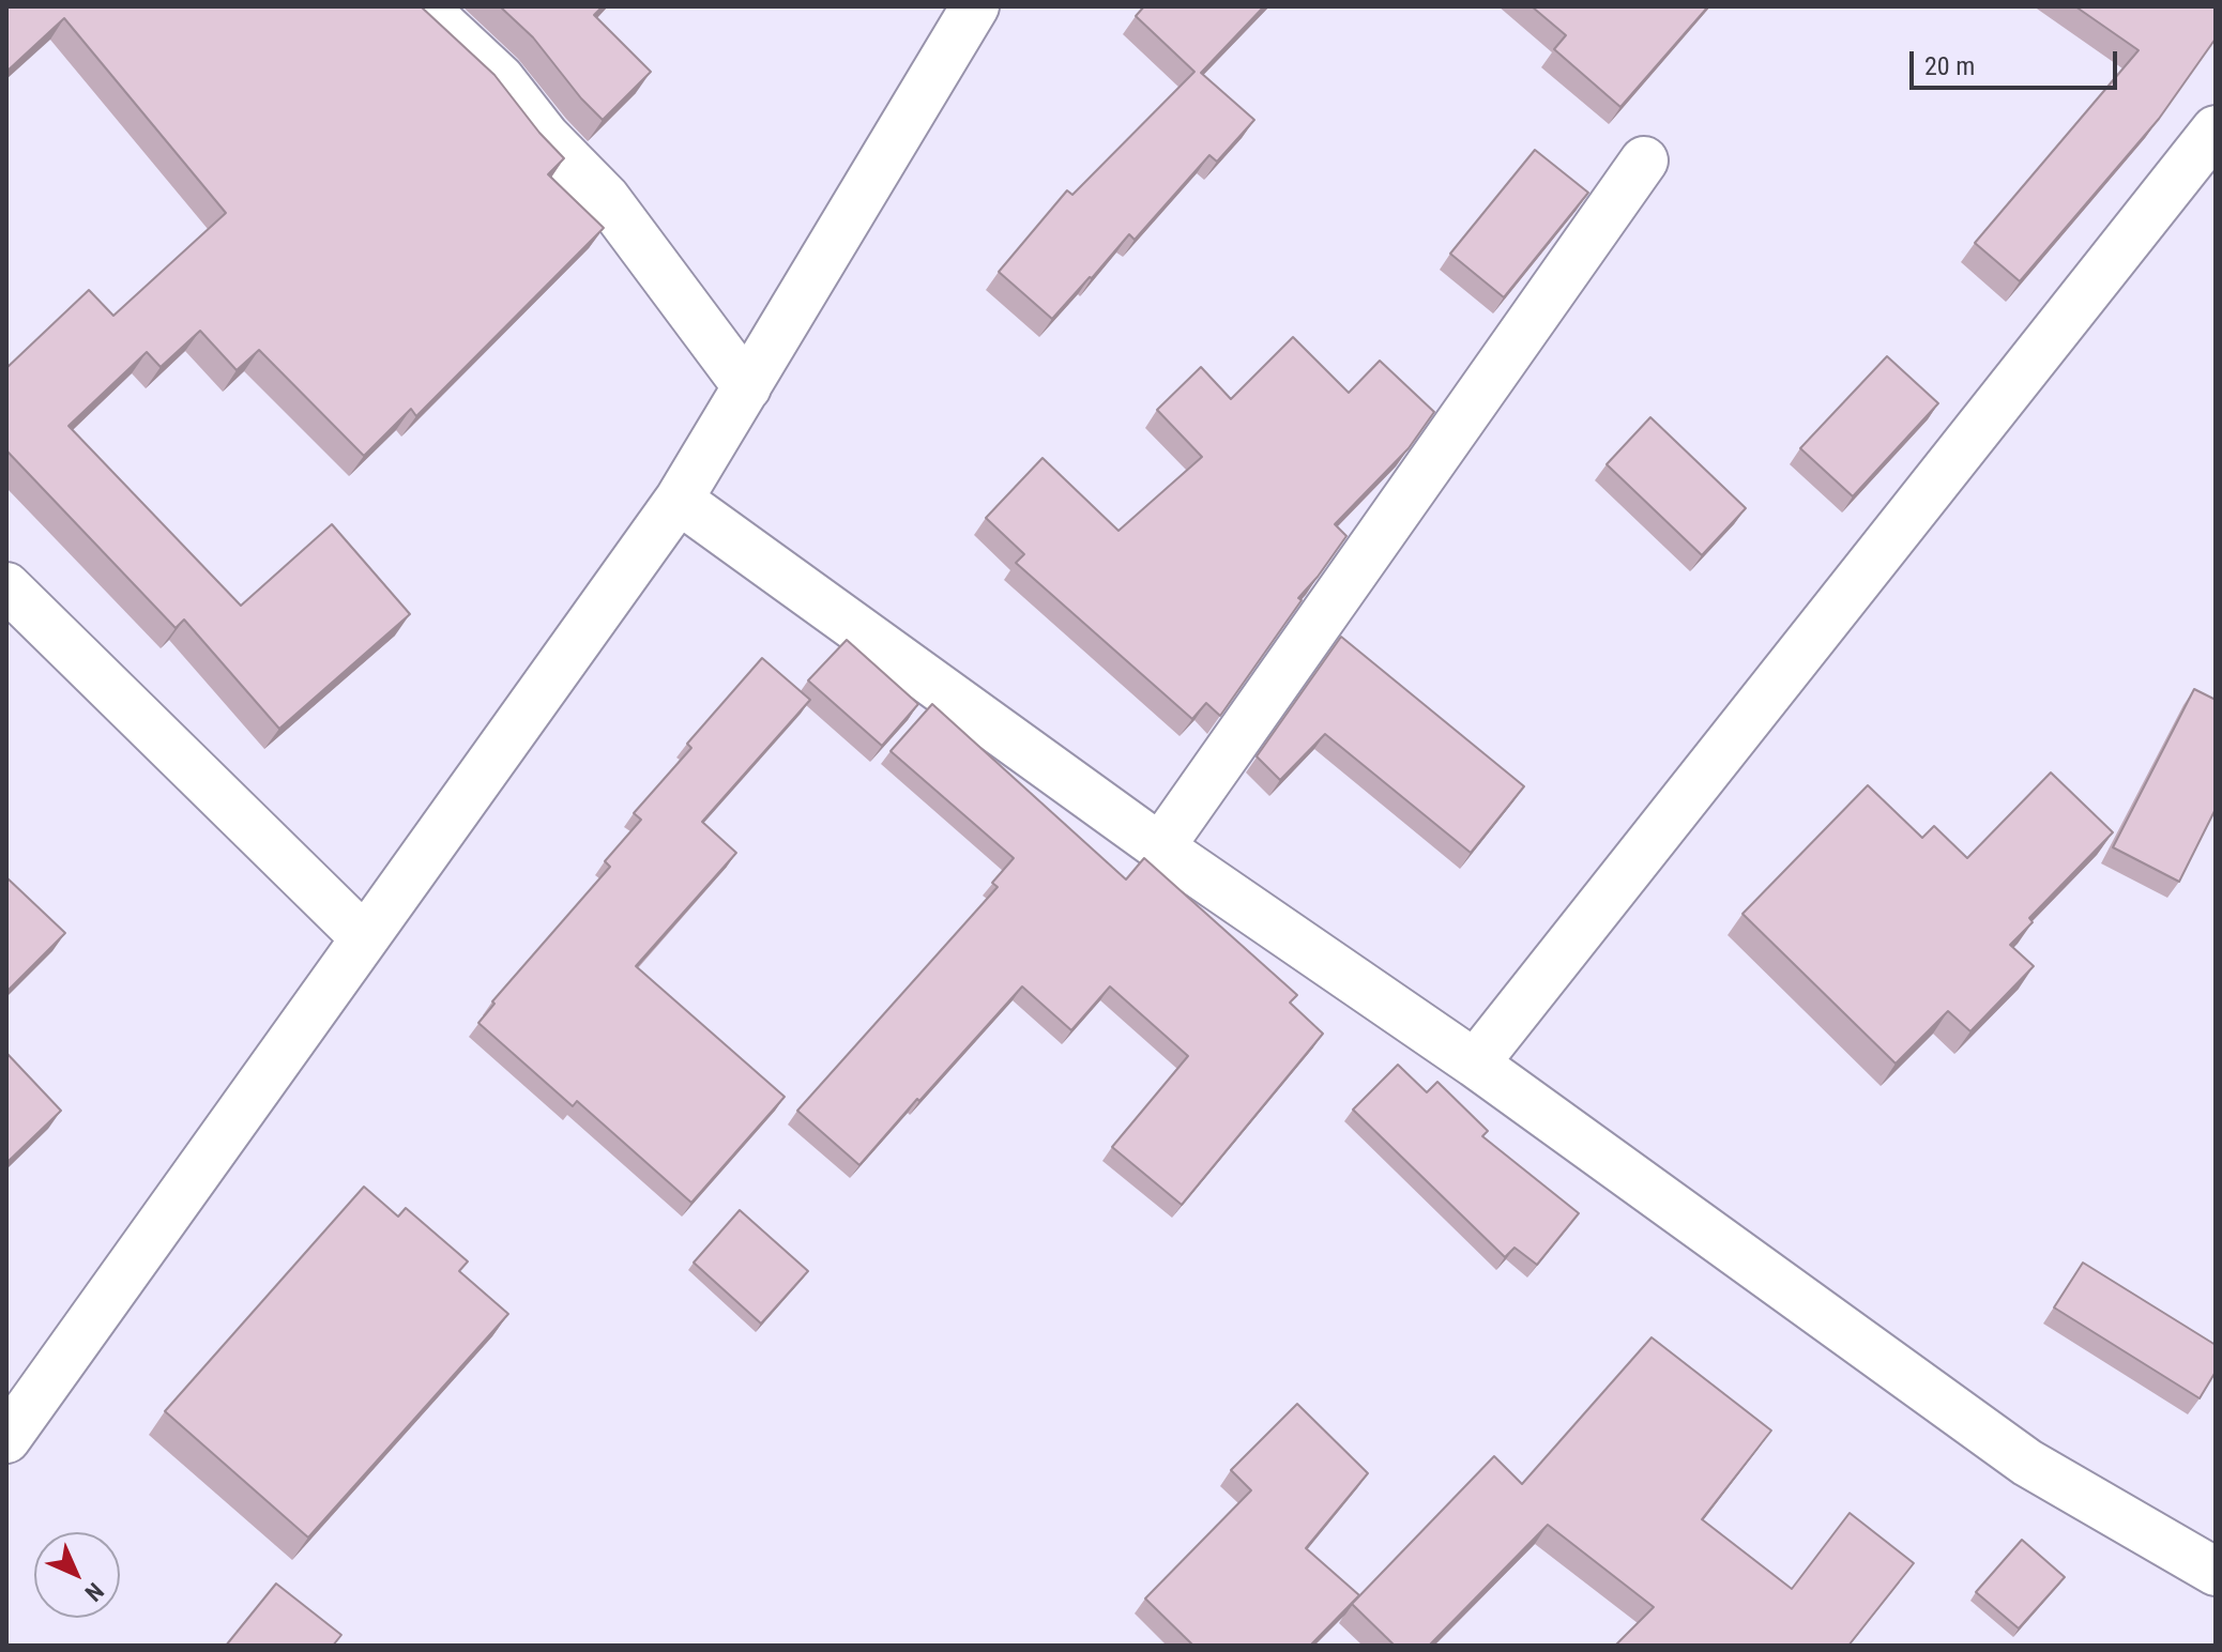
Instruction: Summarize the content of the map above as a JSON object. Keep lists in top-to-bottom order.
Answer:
{
  "scale_bar": "20 m",
  "north": "bottom right"
}
